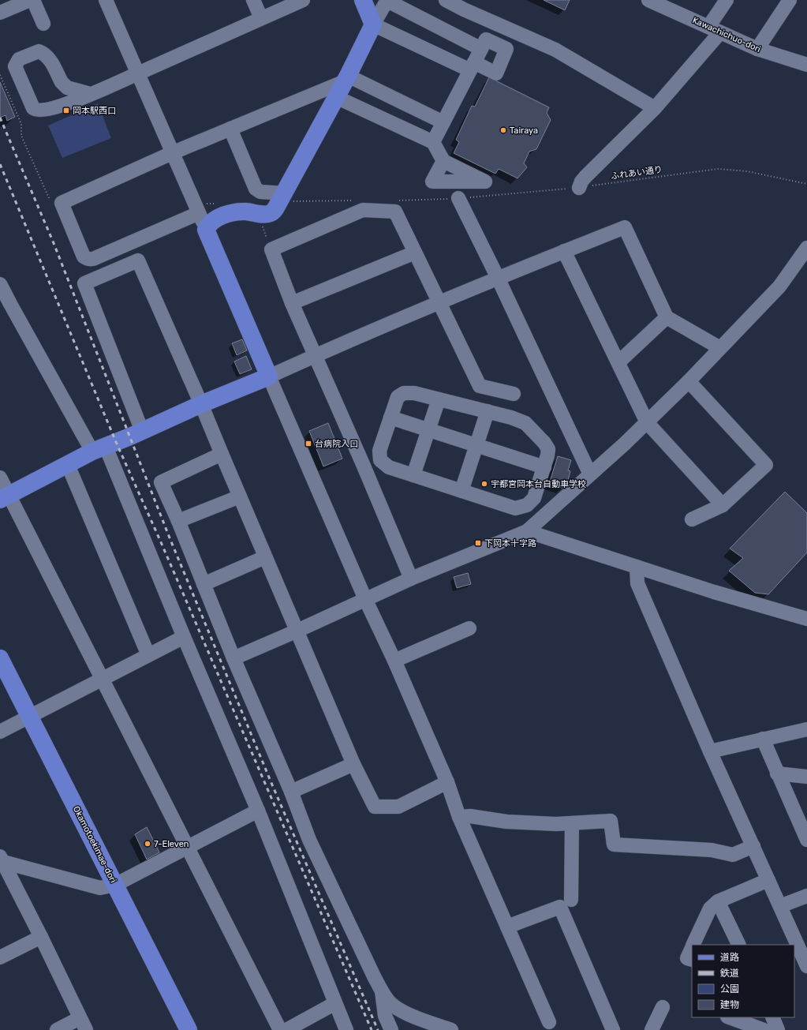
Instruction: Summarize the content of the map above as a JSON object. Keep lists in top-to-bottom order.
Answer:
{
  "streets": {
    "main road": ["Okamotoekimae-dori"],
    "street": ["Kawachichuo-dori"],
    "path": ["ふれあい通り"]
  },
  "places": {
    "transit": ["岡本駅西口", "台病院入口", "下岡本十字路"],
    "other": ["Tairaya", "宇都宮岡本台自動車学校", "7-Eleven"]
  },
  "legend": [
    "道路",
    "鉄道",
    "公園",
    "建物"
  ]
}
